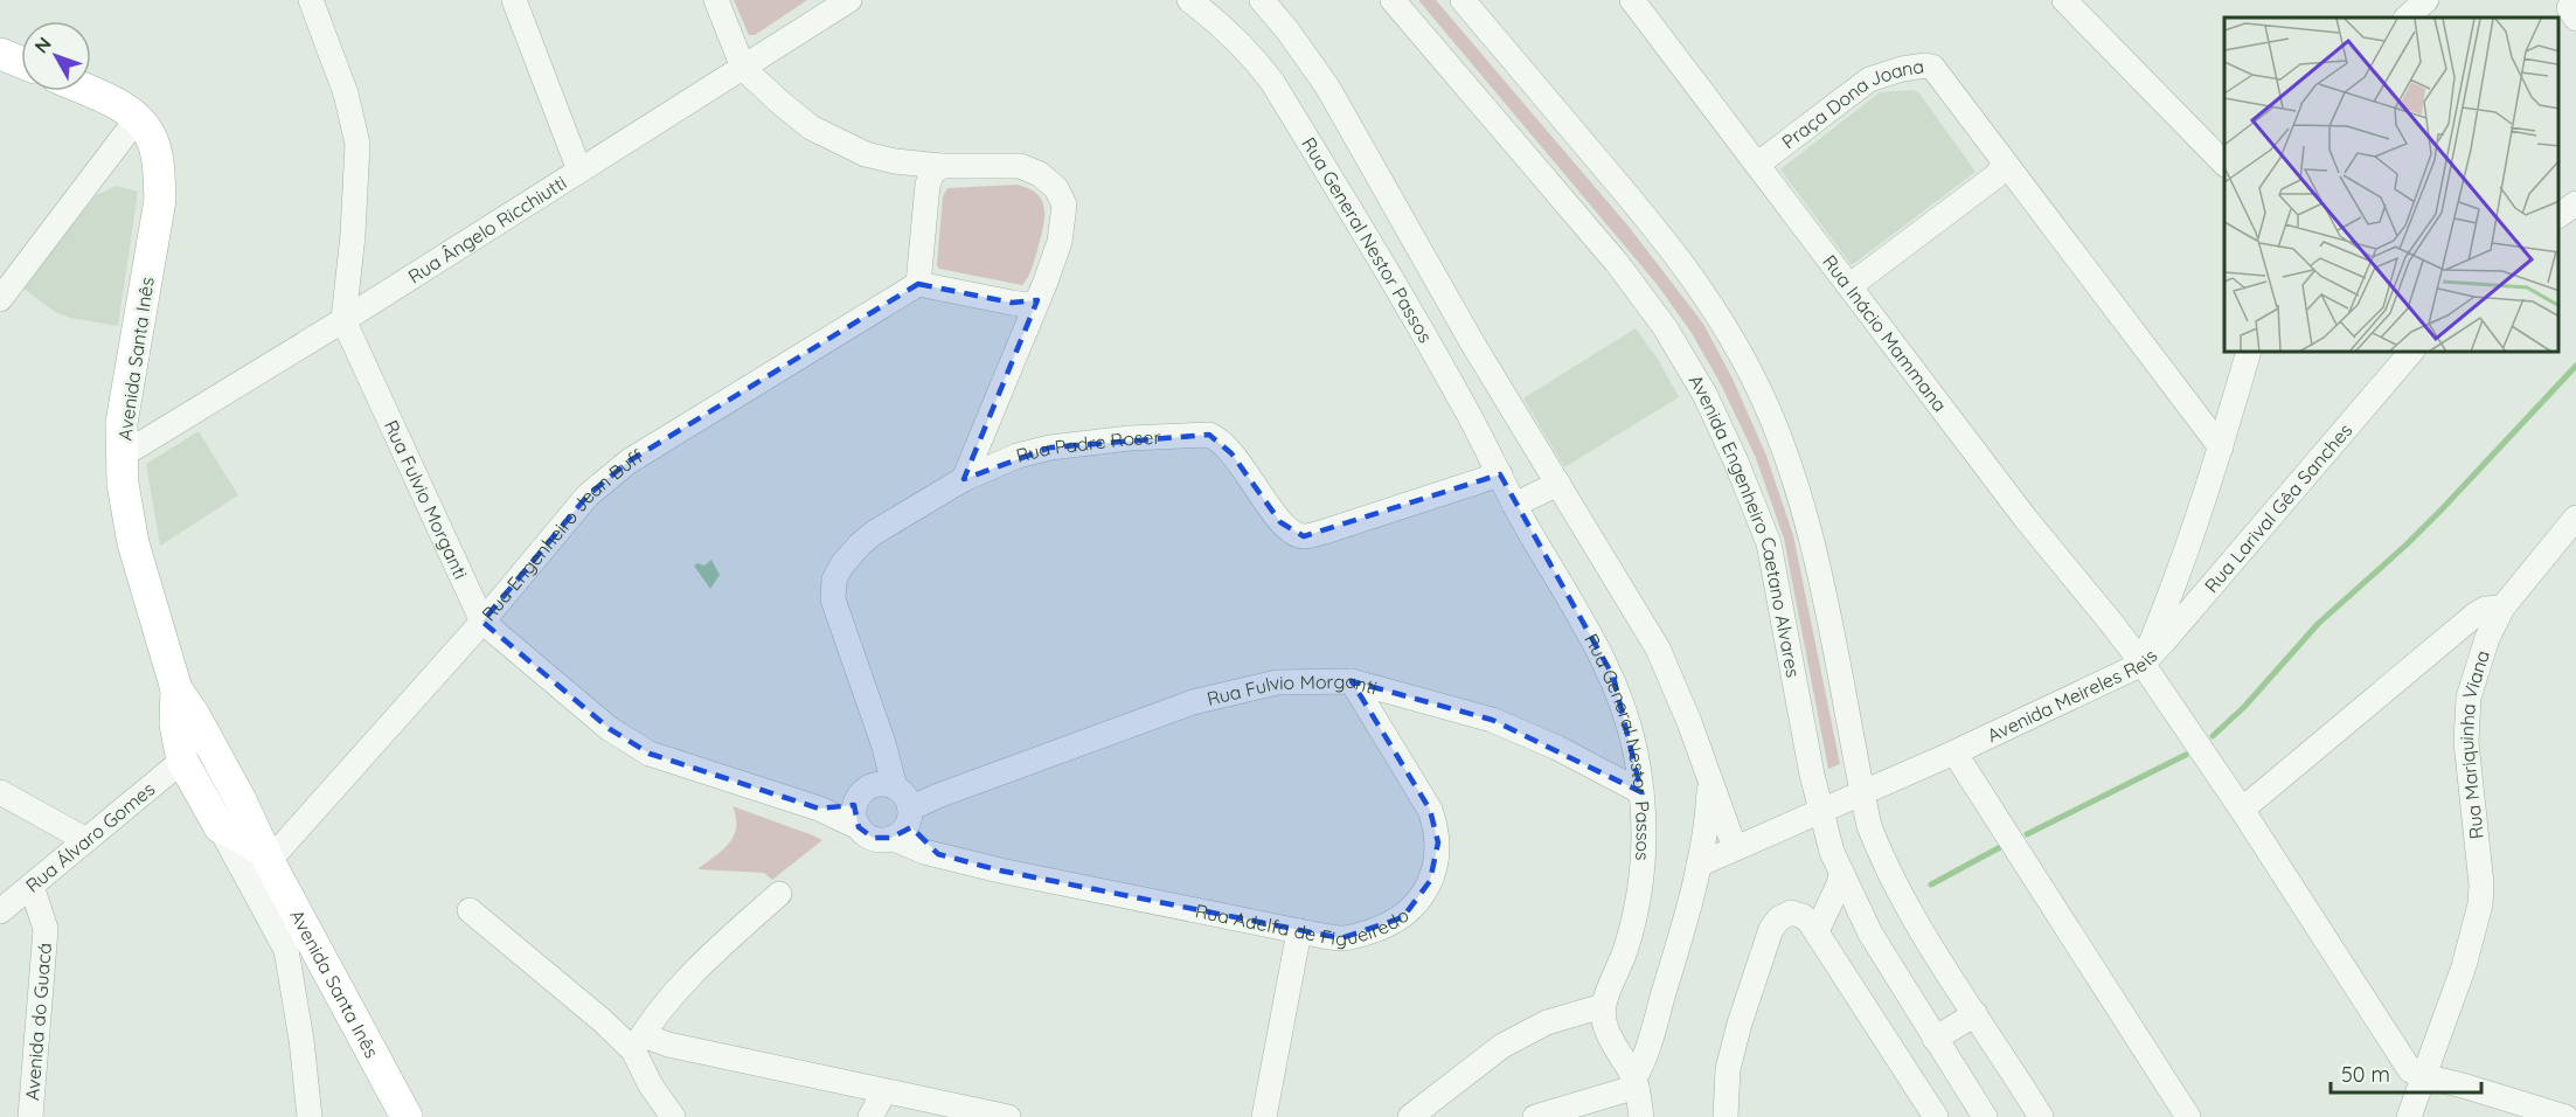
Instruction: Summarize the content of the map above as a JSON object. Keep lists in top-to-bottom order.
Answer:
{
  "streets": {
    "main road": ["Avenida Santa Inês"],
    "street": [
      "Praça Dona Joana",
      "Rua Ângelo Ricchiutti",
      "Rua General Nestor Passos",
      "Rua Inácio Mammana",
      "Rua Padre Roser",
      "Rua Fulvio Morganti",
      "Rua Larival Gêa Sanches",
      "Avenida Engenheiro Caetano Alvares",
      "Rua Engenheiro Jean Buff",
      "Avenida Meireles Reis",
      "Rua Mariquinha Viana",
      "Rua Álvaro Gomes",
      "Rua Adelfa de Figueiredo",
      "Avenida do Guacá"
    ]
  },
  "crossings": [
    ["Praça Dona Joana", "Rua Inácio Mammana"],
    ["Rua Ângelo Ricchiutti", "Avenida Santa Inês"],
    ["Rua Ângelo Ricchiutti", "Rua Fulvio Morganti"],
    ["Rua General Nestor Passos", "Rua Padre Roser"],
    ["Rua General Nestor Passos", "Rua Fulvio Morganti"],
    ["Rua General Nestor Passos", "Avenida Meireles Reis"],
    ["Rua Inácio Mammana", "Rua Larival Gêa Sanches"],
    ["Rua Inácio Mammana", "Avenida Meireles Reis"],
    ["Rua Inácio Mammana", "Rua Mariquinha Viana"],
    ["Avenida Santa Inês", "Rua Engenheiro Jean Buff"],
    ["Avenida Santa Inês", "Rua Álvaro Gomes"],
    ["Rua Padre Roser", "Rua Fulvio Morganti"],
    ["Rua Padre Roser", "Rua Adelfa de Figueiredo"],
    ["Rua Fulvio Morganti", "Rua Engenheiro Jean Buff"],
    ["Rua Fulvio Morganti", "Rua Adelfa de Figueiredo"],
    ["Rua Larival Gêa Sanches", "Avenida Meireles Reis"],
    ["Avenida Engenheiro Caetano Alvares", "Avenida Meireles Reis"],
    ["Rua Álvaro Gomes", "Avenida do Guacá"]
  ],
  "scale_bar": "50 m",
  "north": "top left"
}
